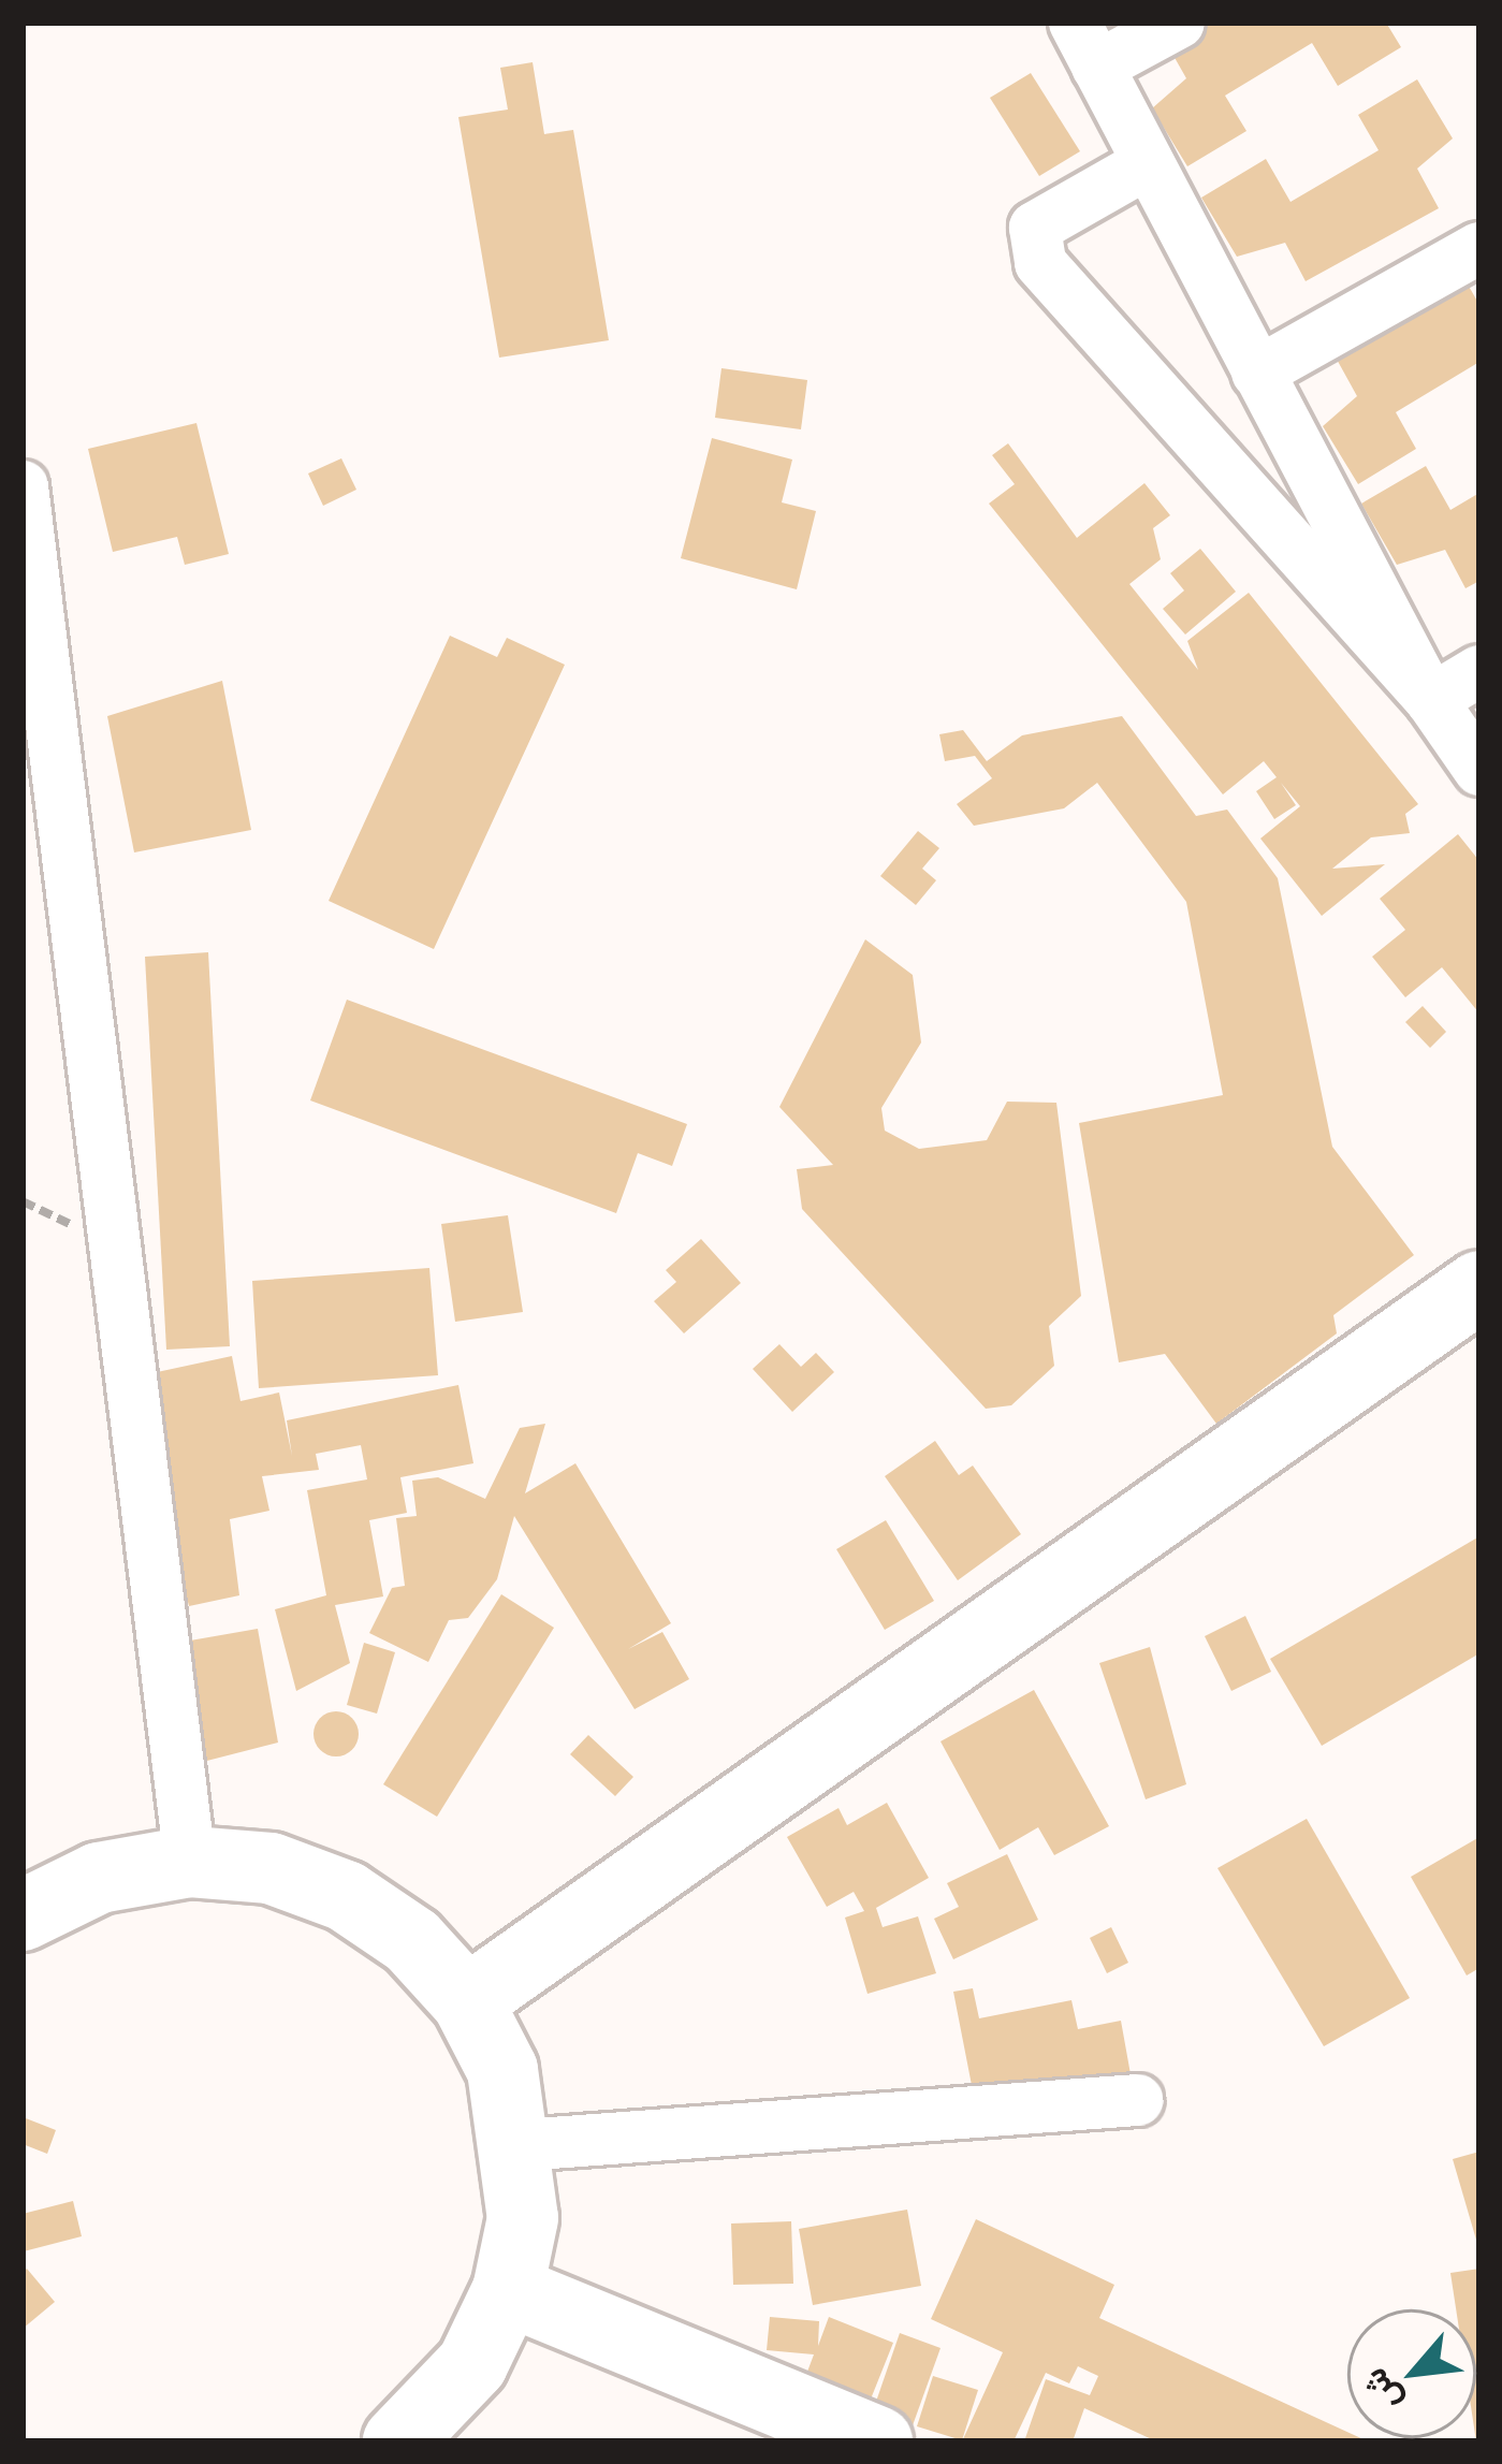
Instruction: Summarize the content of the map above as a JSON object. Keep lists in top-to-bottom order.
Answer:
{
  "north": "bottom left"
}
